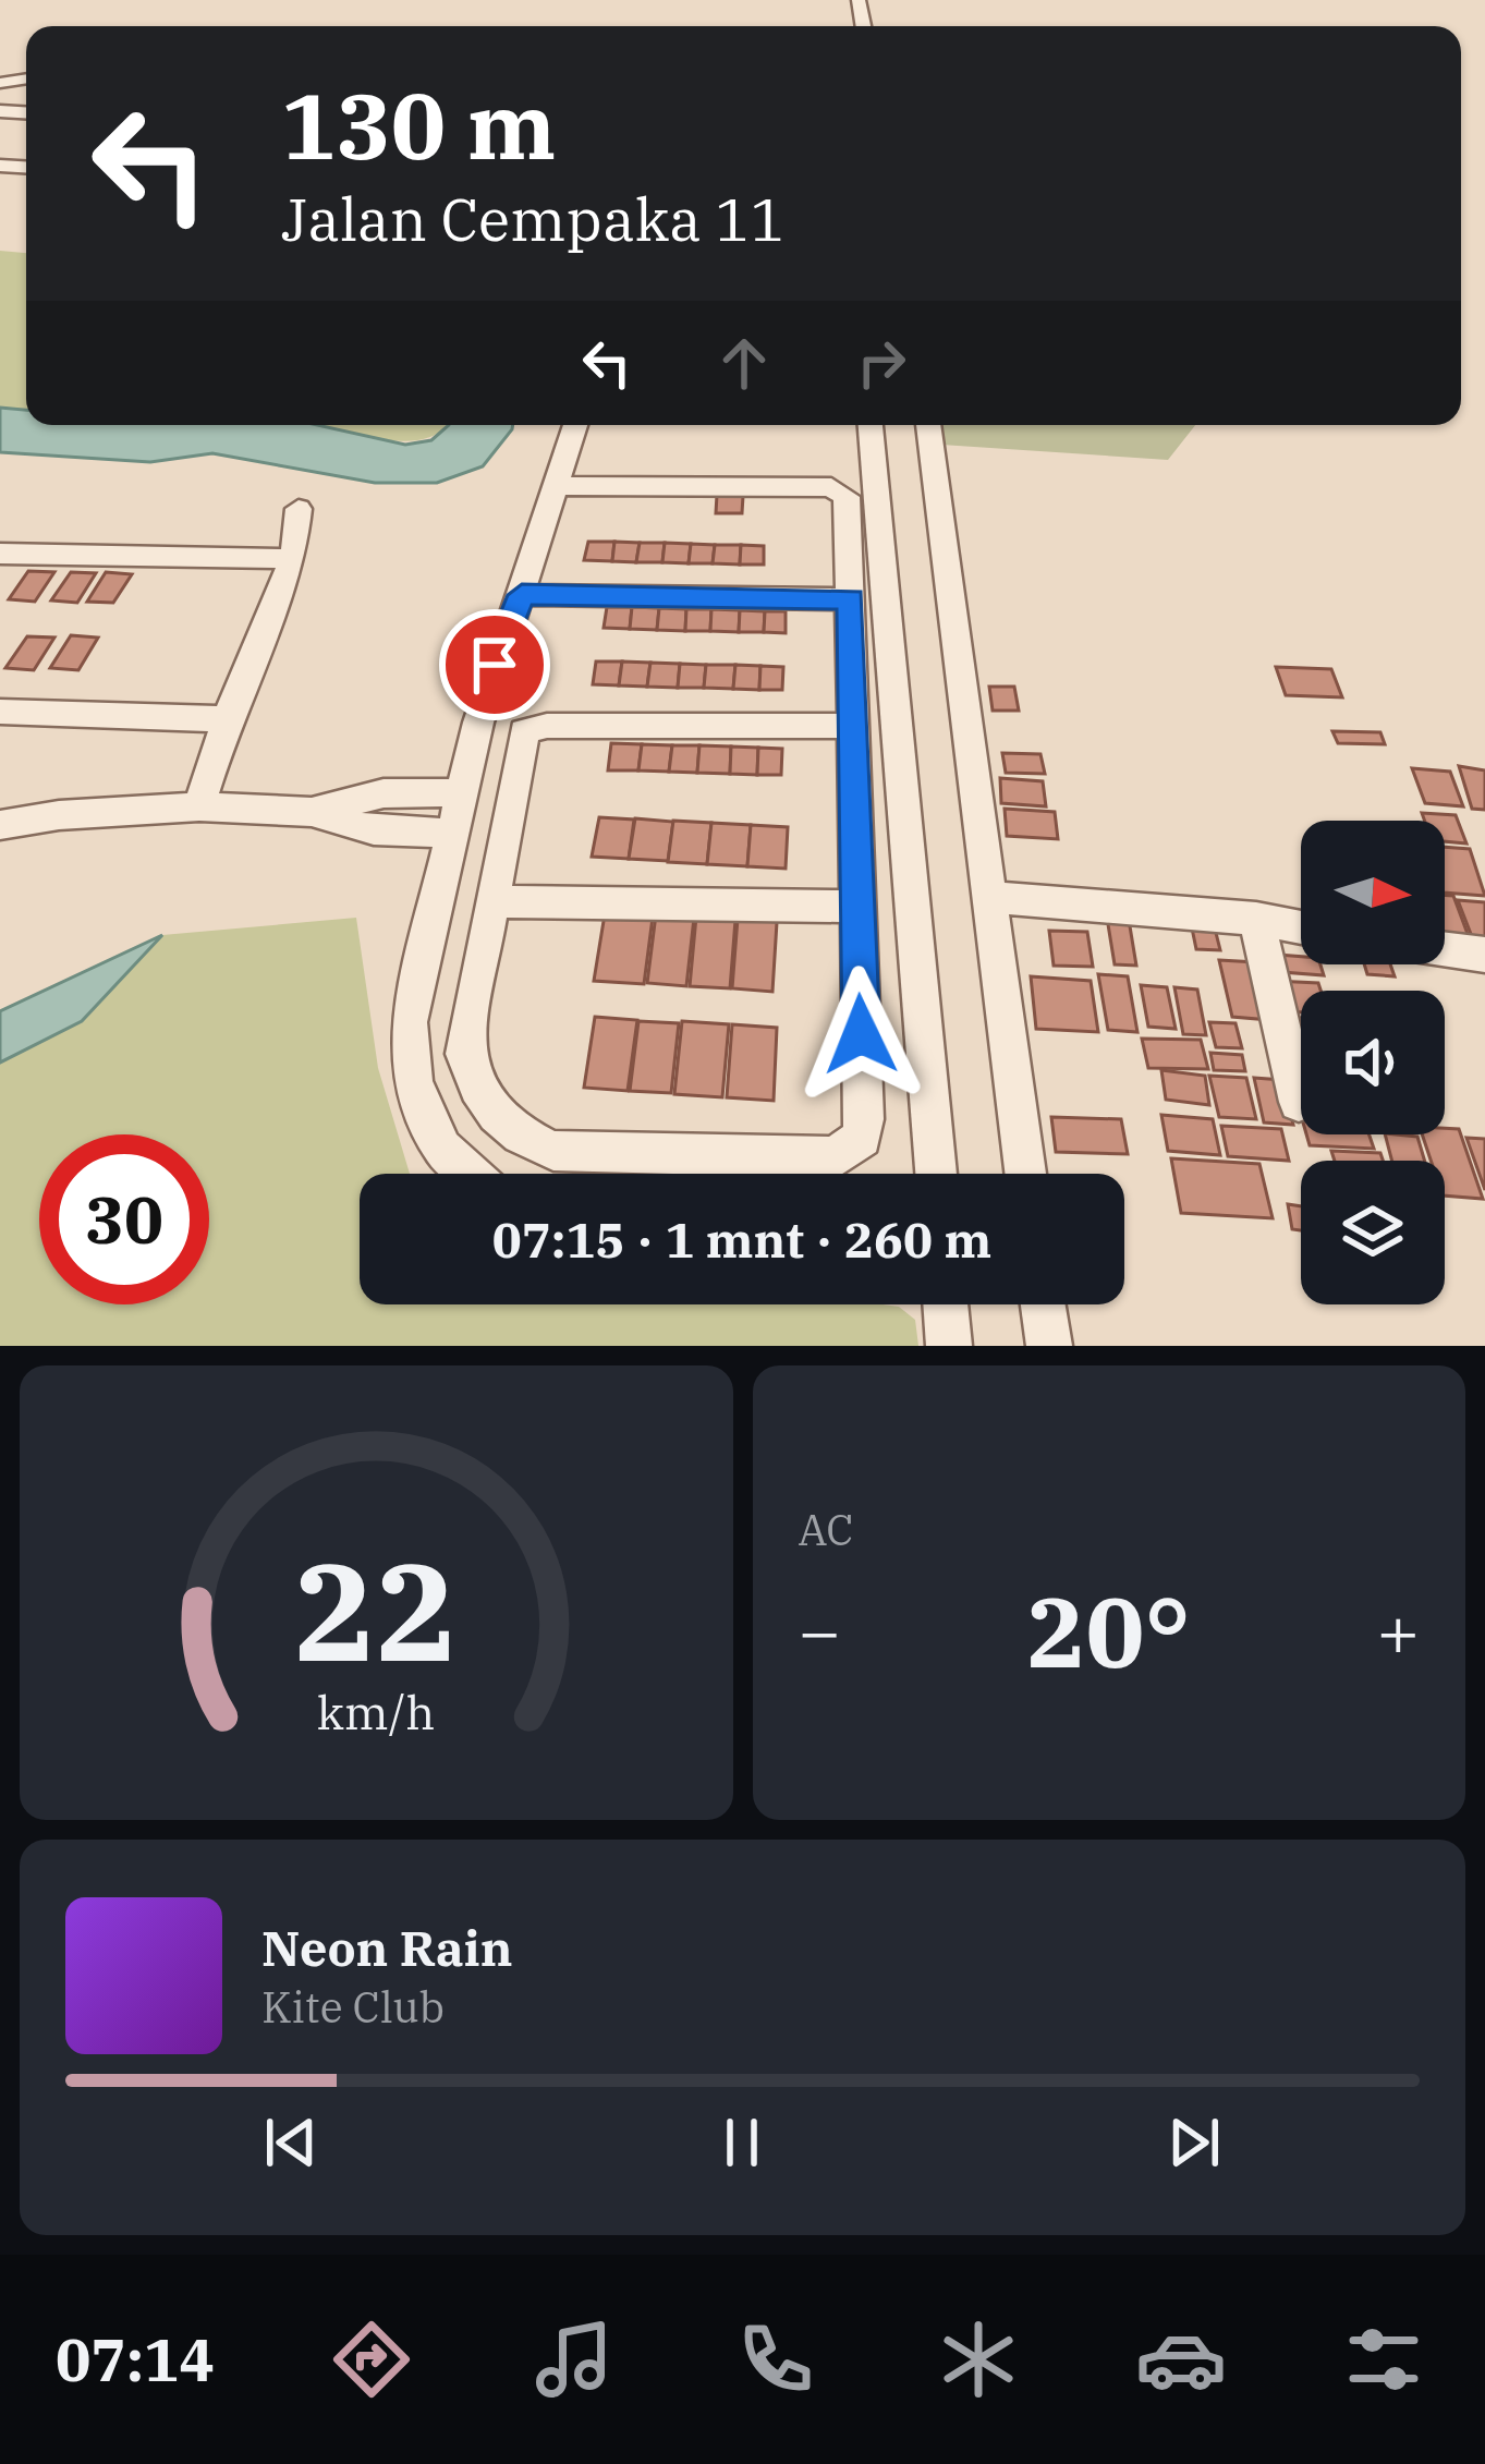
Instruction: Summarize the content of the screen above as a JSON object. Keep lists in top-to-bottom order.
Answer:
{
  "north": "right",
  "page": {
    "turn": ["130 m", "Jalan Cempaka 11"],
    "limit": "30",
    "trip": "07:15 · 1 mnt · 260 m",
    "tile": "AC",
    "heat": ["−", "20°", "+"],
    "song": ["Neon Rain", "Kite Club"],
    "tabs": "07:14",
    "gauge": ["22", "km/h"]
  }
}
